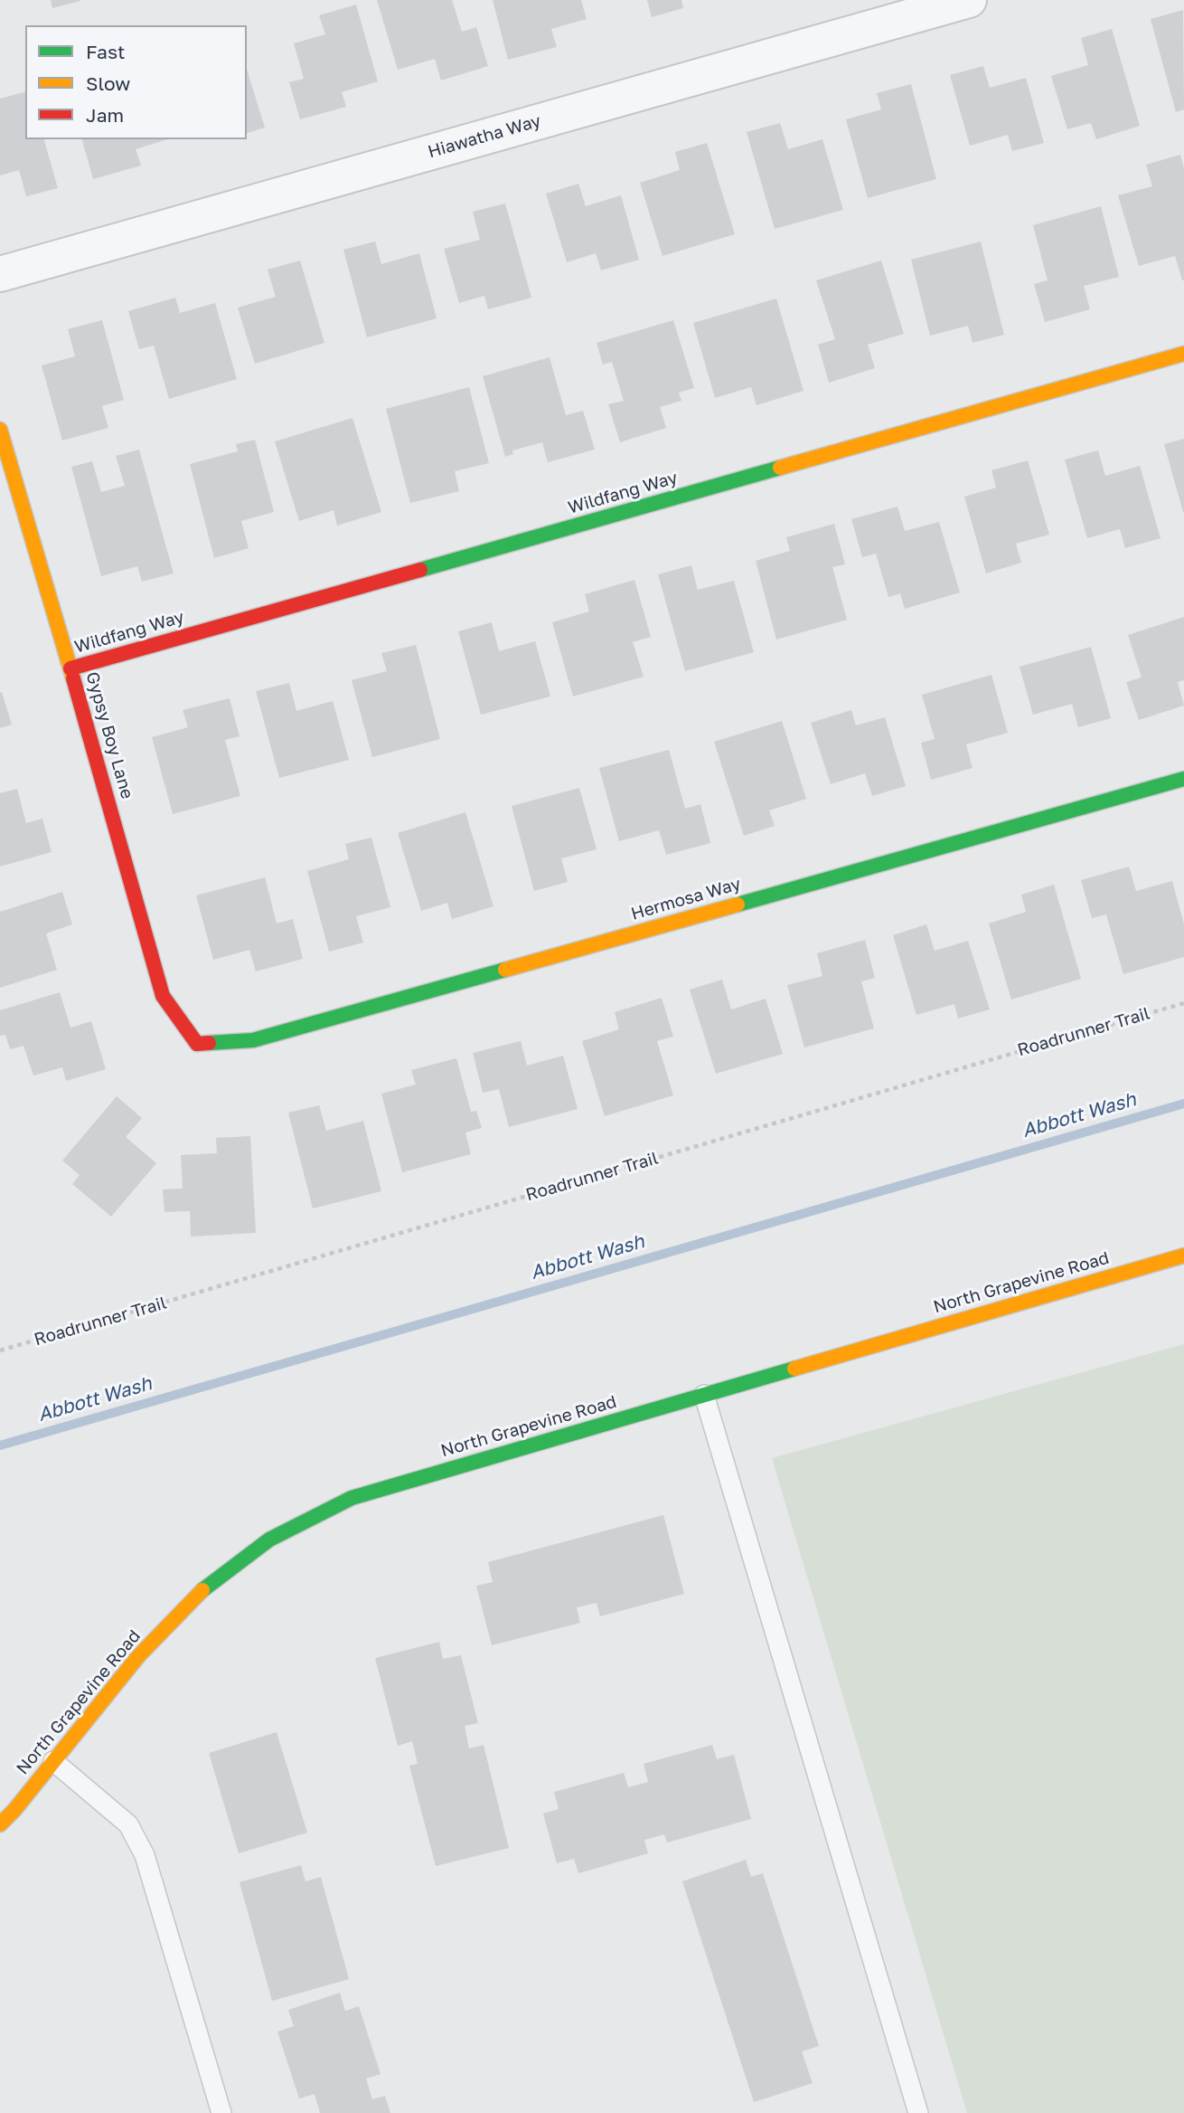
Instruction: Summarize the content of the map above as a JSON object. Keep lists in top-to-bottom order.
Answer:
{
  "streets": {
    "street": [
      "Hiawatha Way",
      "Wildfang Way",
      "Gypsy Boy Lane",
      "Hermosa Way",
      "North Grapevine Road"
    ],
    "path": ["Roadrunner Trail"]
  },
  "crossings": [
    ["Wildfang Way", "Gypsy Boy Lane"],
    ["Gypsy Boy Lane", "Hermosa Way"]
  ],
  "water": ["Abbott Wash"],
  "legend": ["Fast", "Slow", "Jam"]
}
